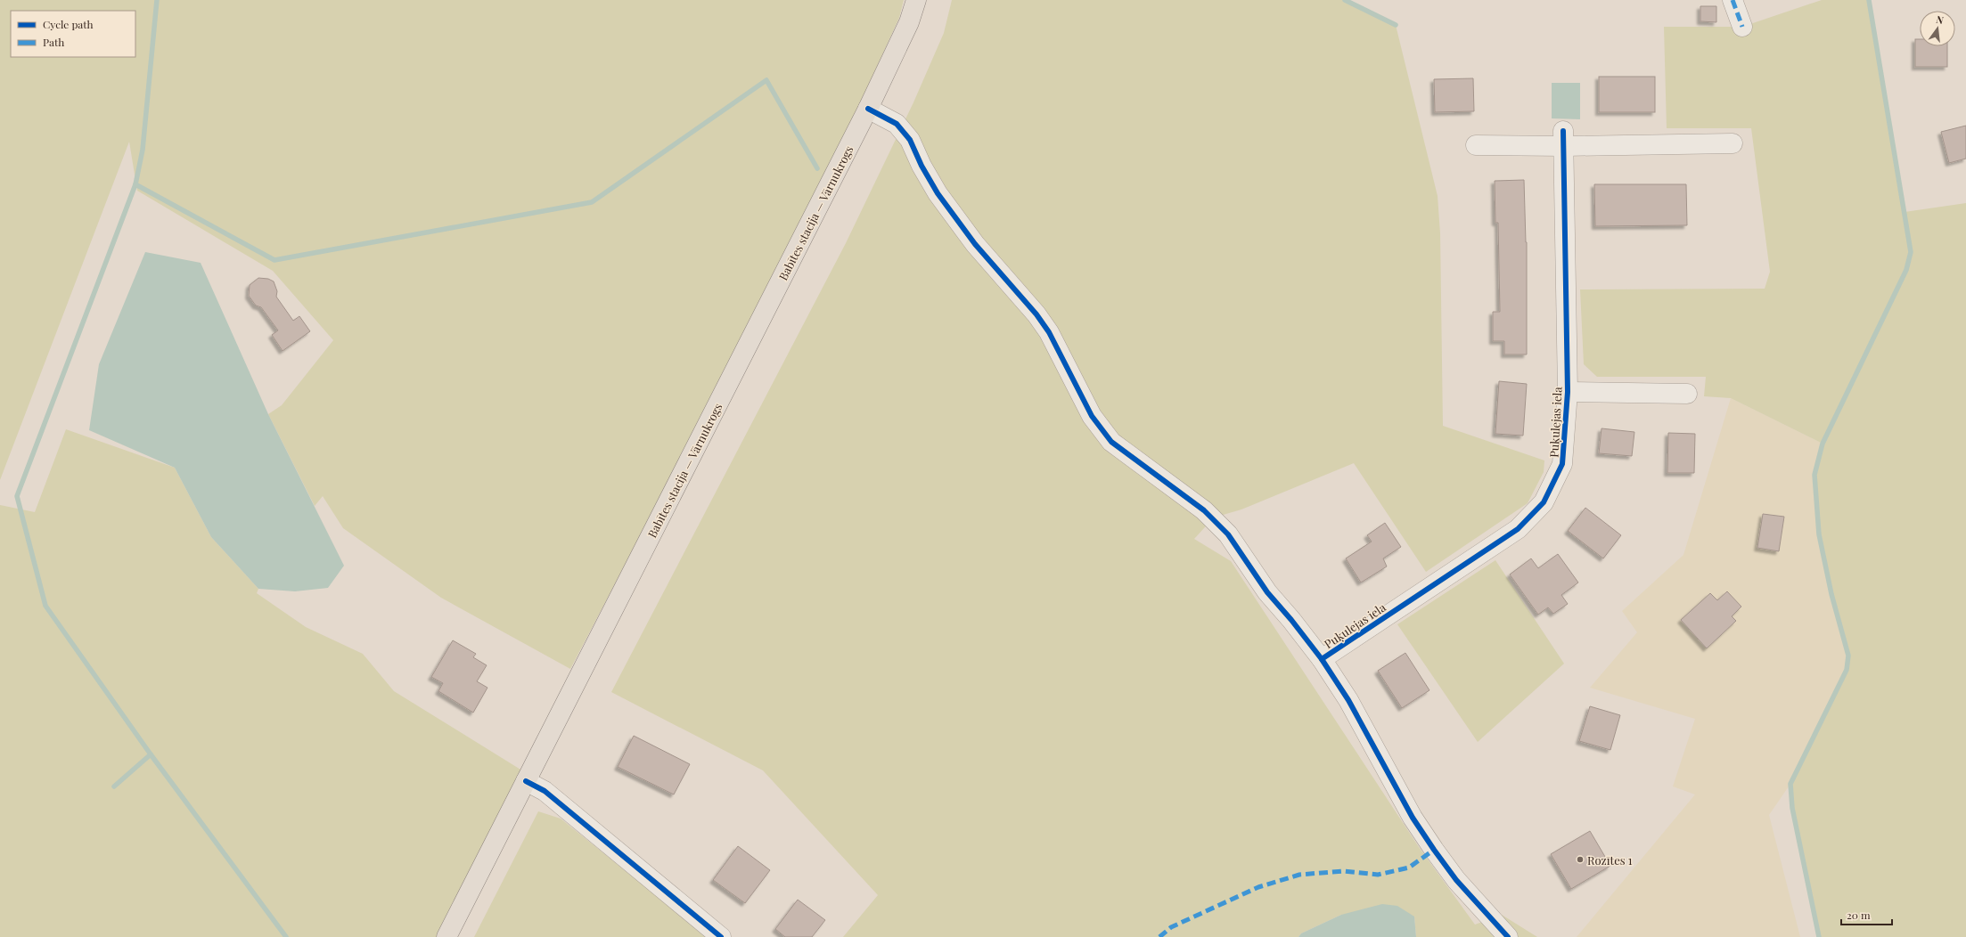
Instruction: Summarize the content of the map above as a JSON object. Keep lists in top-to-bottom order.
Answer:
{
  "streets": {
    "main road": ["Babītes stacija — Vārnukrogs"],
    "street": ["Puķulejas iela"]
  },
  "places": ["Rozītes 1"],
  "legend": ["Cycle path", "Path"],
  "scale_bar": "20 m",
  "north": "top"
}
